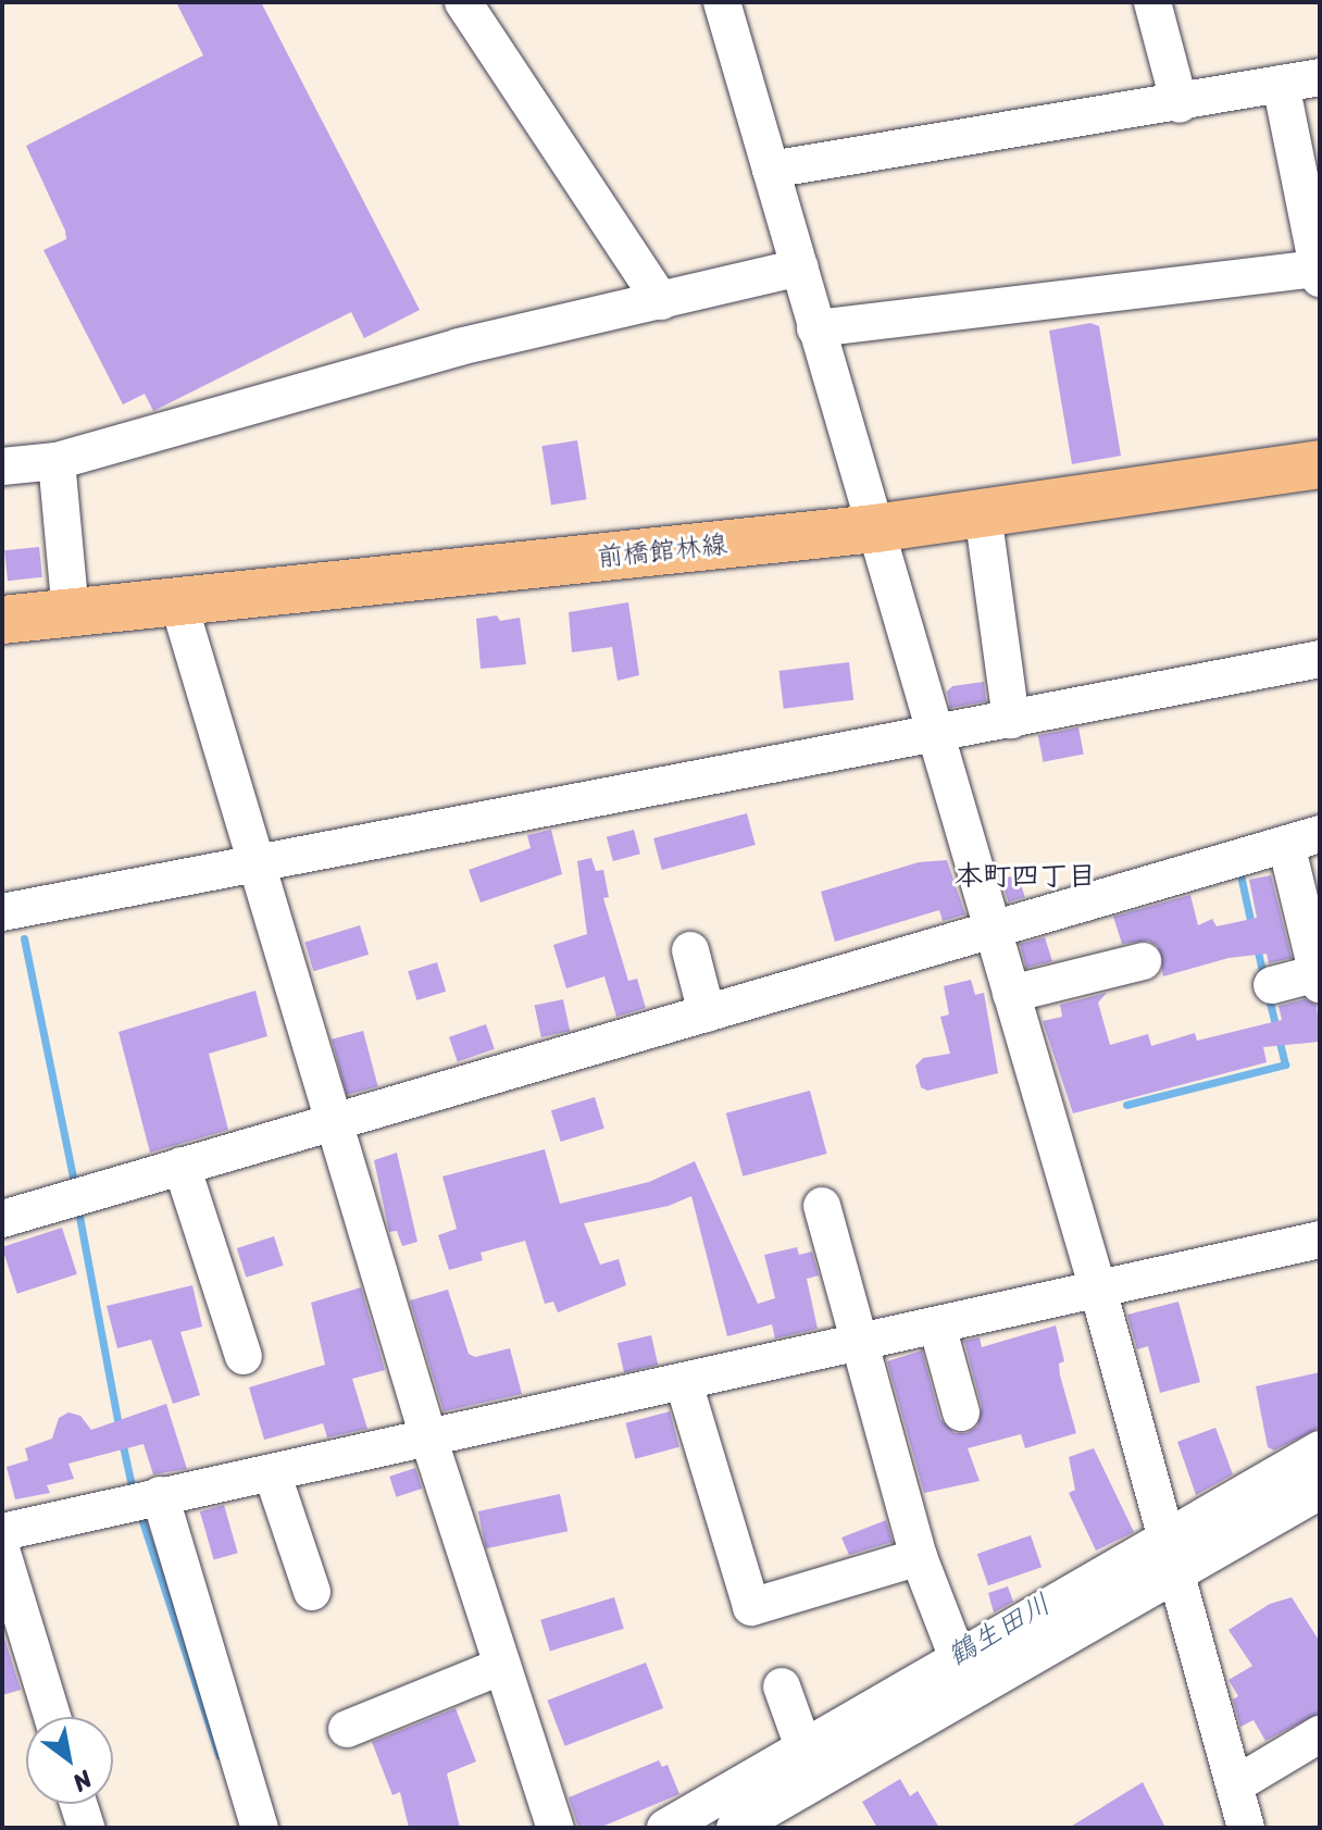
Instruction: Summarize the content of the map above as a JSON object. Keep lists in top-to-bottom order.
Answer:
{
  "streets": {
    "main road": ["前橋館林線"]
  },
  "districts": ["本町四丁目"],
  "water": ["鶴生田川"],
  "north": "bottom right"
}
